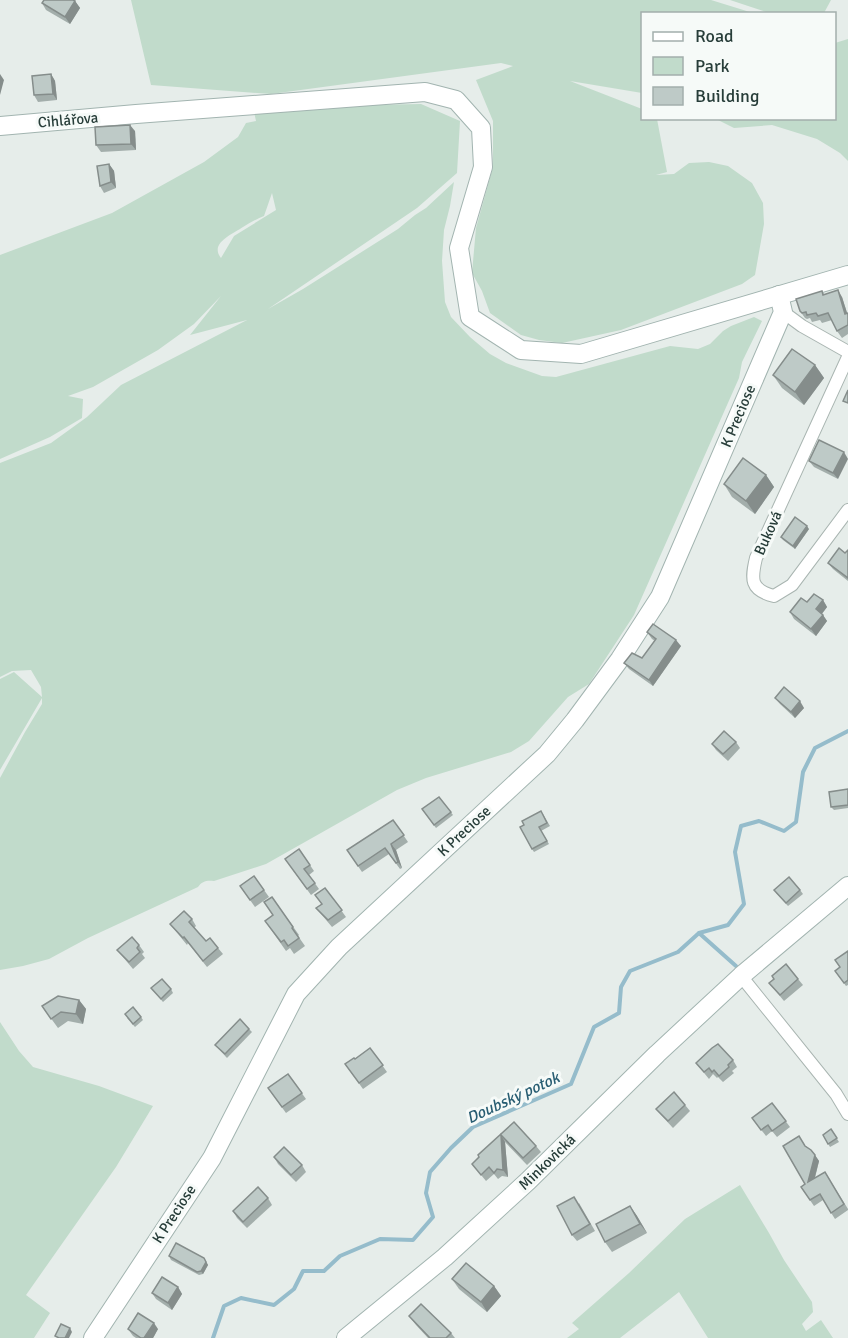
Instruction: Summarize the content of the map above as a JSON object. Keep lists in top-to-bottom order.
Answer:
{
  "streets": {
    "street": [
      "Cihlářova",
      "K Preciose",
      "Buková",
      "Minkovická"
    ]
  },
  "crossings": [
    ["Cihlářova", "K Preciose"]
  ],
  "water": ["Doubský potok"],
  "legend": ["Road", "Park", "Building"]
}
